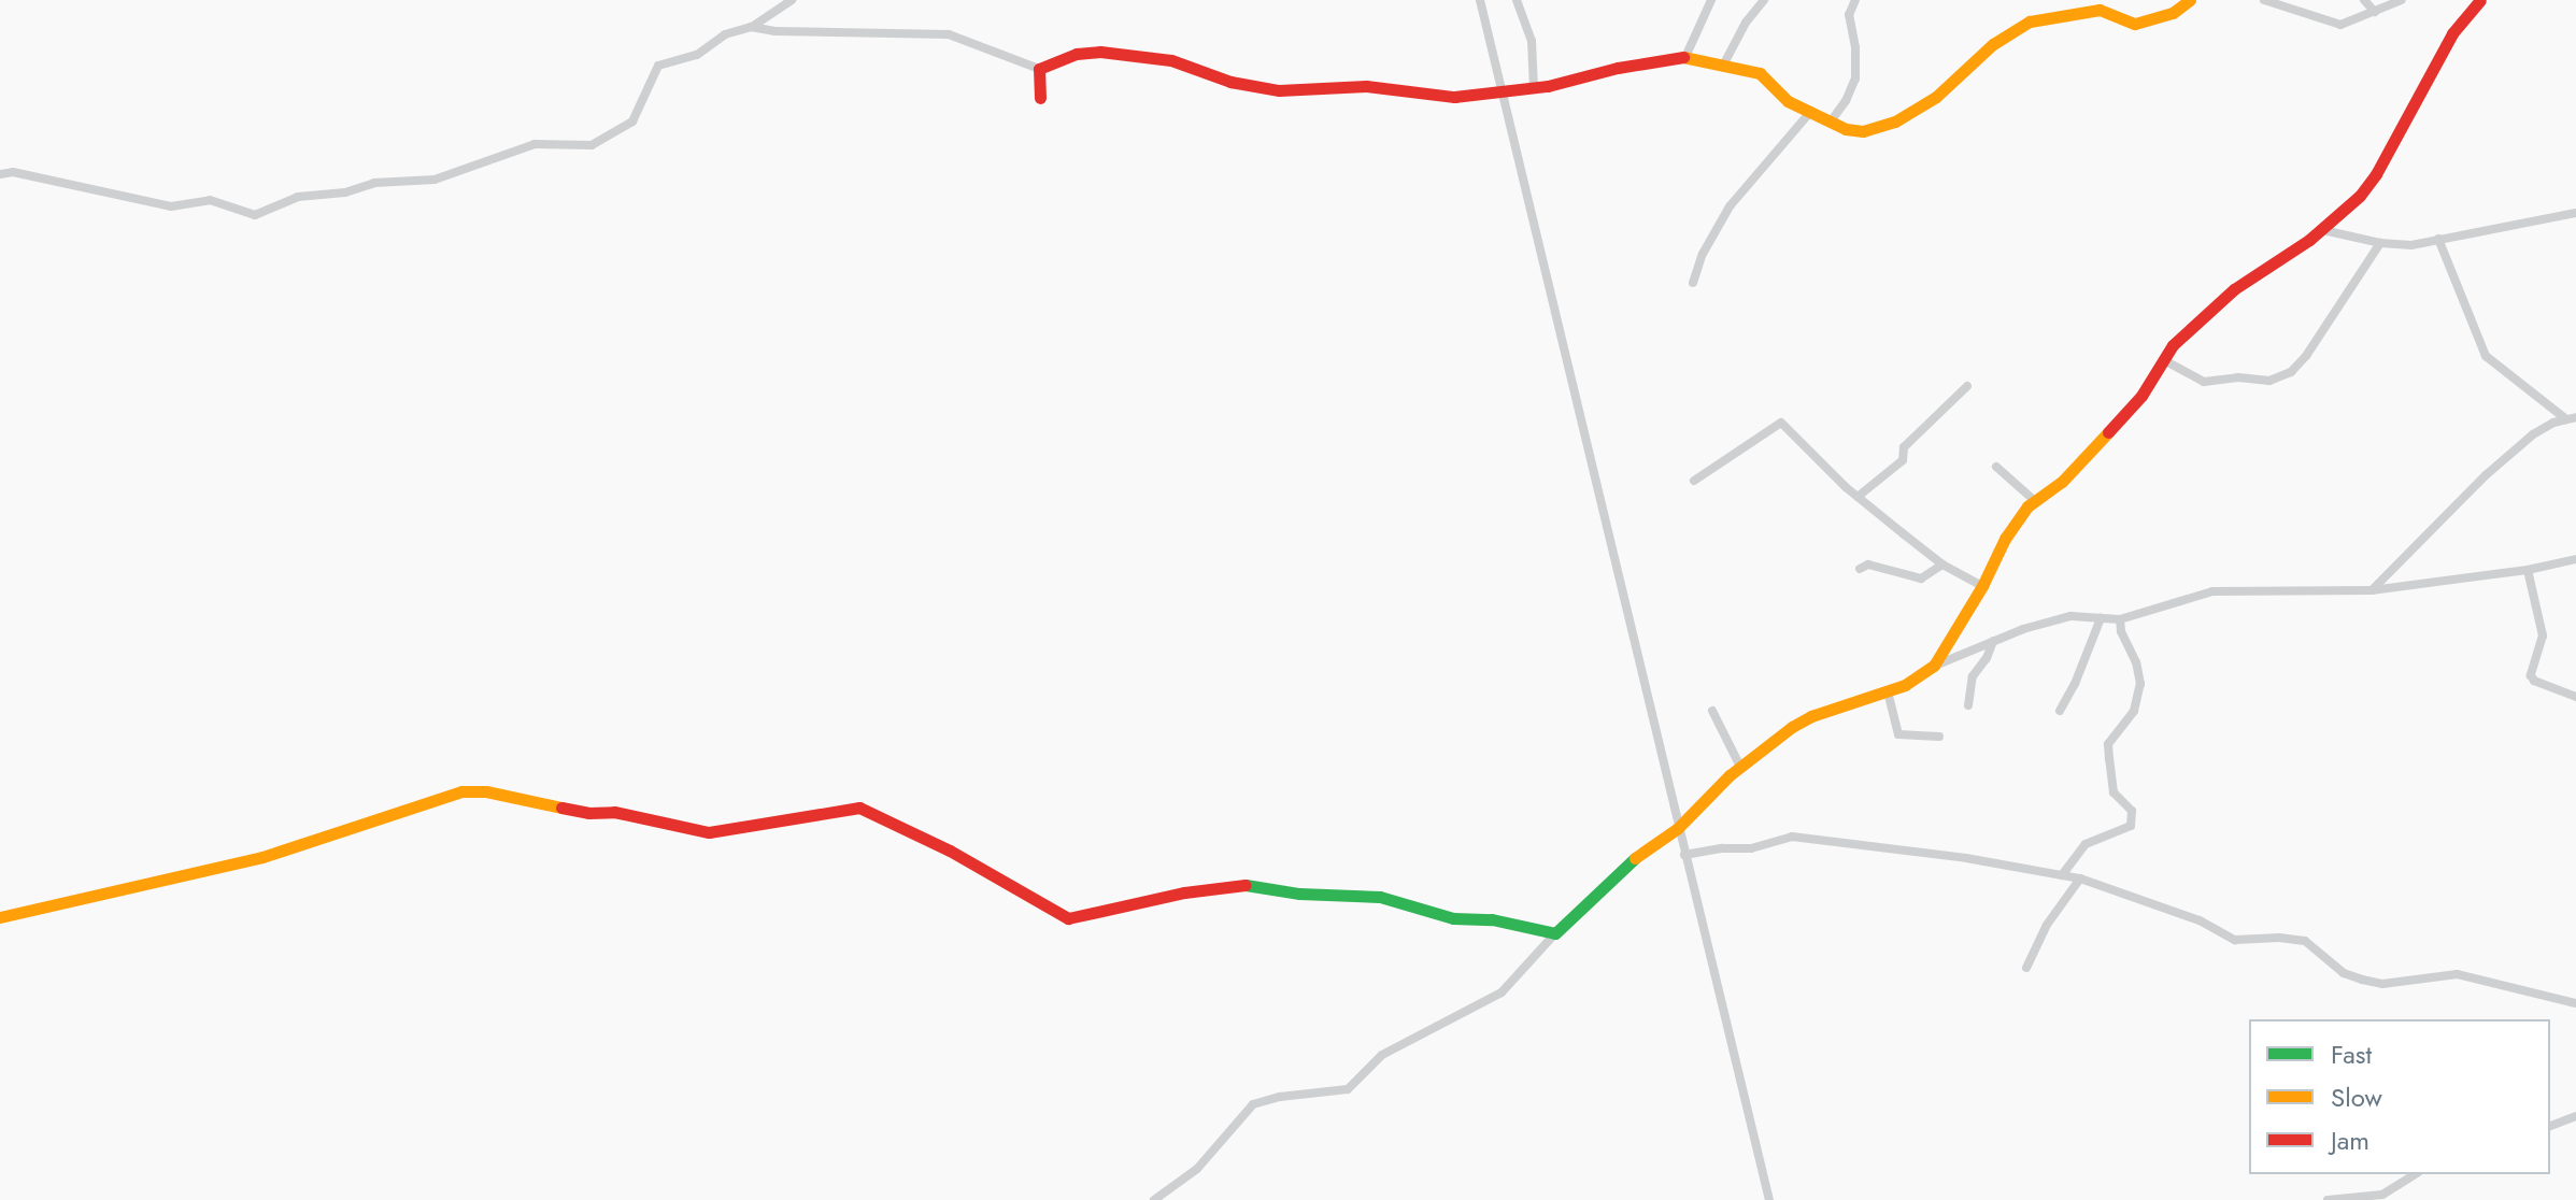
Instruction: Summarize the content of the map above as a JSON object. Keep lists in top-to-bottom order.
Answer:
{
  "legend": ["Fast", "Slow", "Jam"]
}
